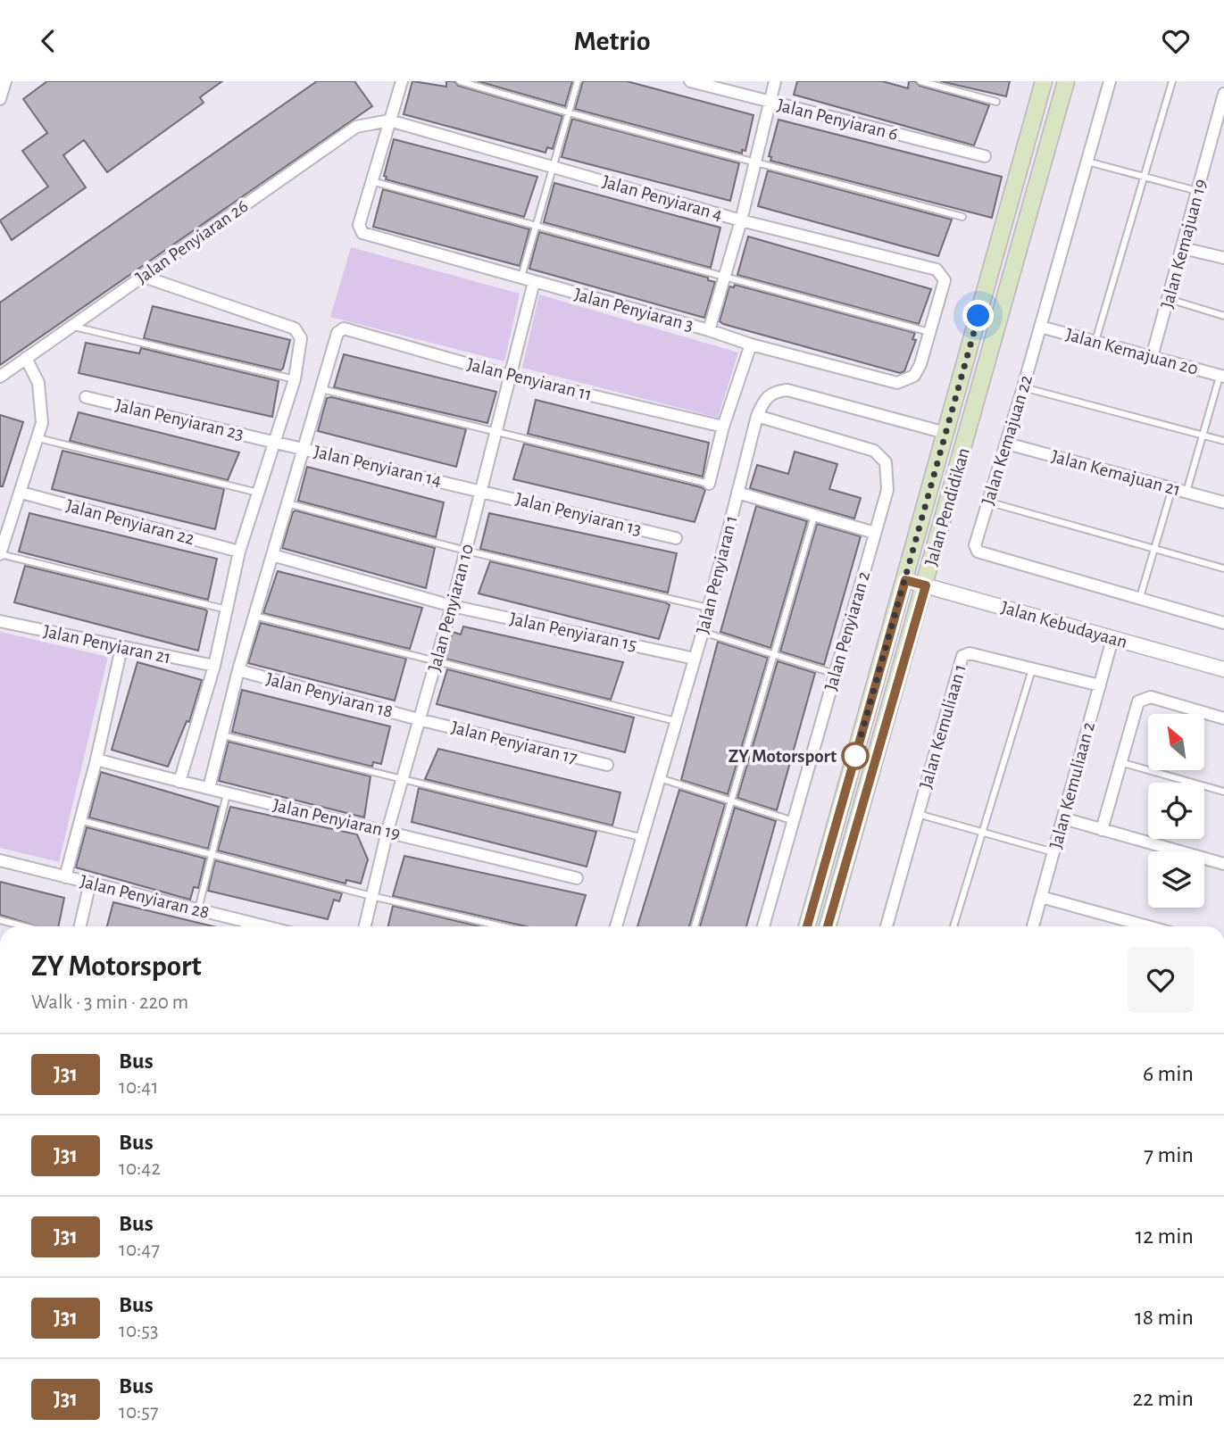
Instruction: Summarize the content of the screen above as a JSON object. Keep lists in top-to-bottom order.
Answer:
{
  "streets": {
    "main road": ["Jalan Pendidikan"],
    "street": [
      "Jalan Penyiaran 6",
      "Jalan Penyiaran 4",
      "Jalan Penyiaran 26",
      "Jalan Kemajuan 19",
      "Jalan Penyiaran 3",
      "Jalan Kemajuan 20",
      "Jalan Penyiaran 11",
      "Jalan Penyiaran 23",
      "Jalan Kemajuan 22",
      "Jalan Penyiaran 14",
      "Jalan Kemajuan 21",
      "Jalan Penyiaran 13",
      "Jalan Penyiaran 22",
      "Jalan Penyiaran 1",
      "Jalan Penyiaran 10",
      "Jalan Kebudayaan",
      "Jalan Penyiaran 2",
      "Jalan Penyiaran 15",
      "Jalan Penyiaran 21",
      "Jalan Penyiaran 18",
      "Jalan Kemuliaan 1",
      "Jalan Penyiaran 17",
      "Jalan Kemuliaan 2",
      "Jalan Penyiaran 19",
      "Jalan Penyiaran 28"
    ]
  },
  "crossings": [
    ["Jalan Penyiaran 4", "Jalan Penyiaran 26"],
    ["Jalan Penyiaran 4", "Jalan Penyiaran 3"],
    ["Jalan Kemajuan 19", "Jalan Kemajuan 20"],
    ["Jalan Penyiaran 3", "Jalan Penyiaran 10"],
    ["Jalan Kemajuan 20", "Jalan Kemajuan 22"],
    ["Jalan Penyiaran 11", "Jalan Penyiaran 10"],
    ["Jalan Penyiaran 23", "Jalan Penyiaran 14"],
    ["Jalan Kemajuan 22", "Jalan Kemajuan 21"],
    ["Jalan Penyiaran 14", "Jalan Penyiaran 13"],
    ["Jalan Penyiaran 14", "Jalan Penyiaran 10"],
    ["Jalan Pendidikan", "Jalan Penyiaran 1"],
    ["Jalan Pendidikan", "Jalan Kebudayaan"],
    ["Jalan Penyiaran 13", "Jalan Penyiaran 10"],
    ["Jalan Penyiaran 1", "Jalan Penyiaran 2"],
    ["Jalan Penyiaran 1", "Jalan Penyiaran 15"],
    ["Jalan Penyiaran 10", "Jalan Penyiaran 15"],
    ["Jalan Penyiaran 10", "Jalan Penyiaran 18"],
    ["Jalan Penyiaran 10", "Jalan Penyiaran 17"],
    ["Jalan Penyiaran 10", "Jalan Penyiaran 19"],
    ["Jalan Kebudayaan", "Jalan Kemuliaan 2"],
    ["Jalan Penyiaran 18", "Jalan Penyiaran 17"],
    ["Jalan Kemuliaan 1", "Jalan Kemuliaan 2"]
  ],
  "places": ["ZY Motorsport"],
  "lines": ["bus line J31"],
  "north": "top left",
  "page": {
    "header": "Metrio",
    "heading": ["ZY Motorsport", "Walk · 3 min · 220 m"],
    "list": [
      {
        "mark": "J31",
        "name": "Bus",
        "note": "10:41",
        "value": "6 min"
      },
      {
        "mark": "J31",
        "name": "Bus",
        "note": "10:42",
        "value": "7 min"
      },
      {
        "mark": "J31",
        "name": "Bus",
        "note": "10:47",
        "value": "12 min"
      },
      {
        "mark": "J31",
        "name": "Bus",
        "note": "10:53",
        "value": "18 min"
      },
      {
        "mark": "J31",
        "name": "Bus",
        "note": "10:57",
        "value": "22 min"
      }
    ]
  }
}
